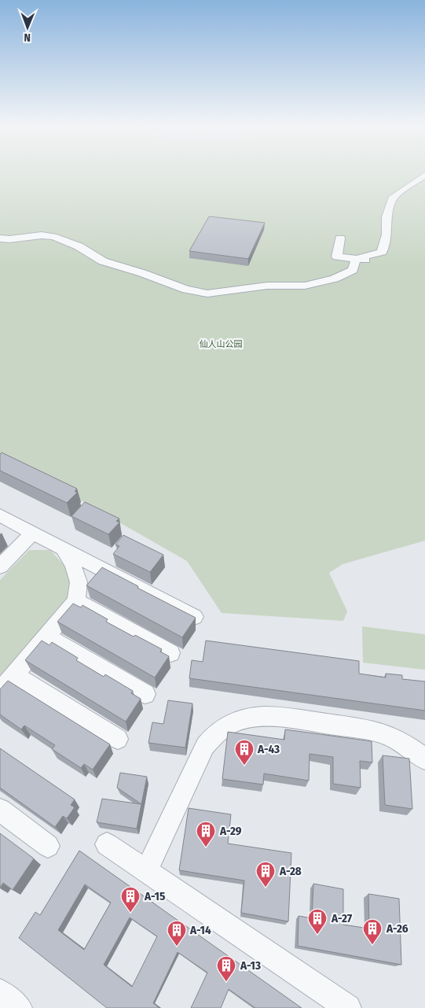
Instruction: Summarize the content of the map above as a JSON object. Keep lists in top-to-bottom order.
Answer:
{
  "parks": ["仙人山公园"],
  "places": {
    "building": [
      "A-43",
      "A-29",
      "A-28",
      "A-15",
      "A-27",
      "A-26",
      "A-14",
      "A-13"
    ]
  },
  "north": "bottom"
}
